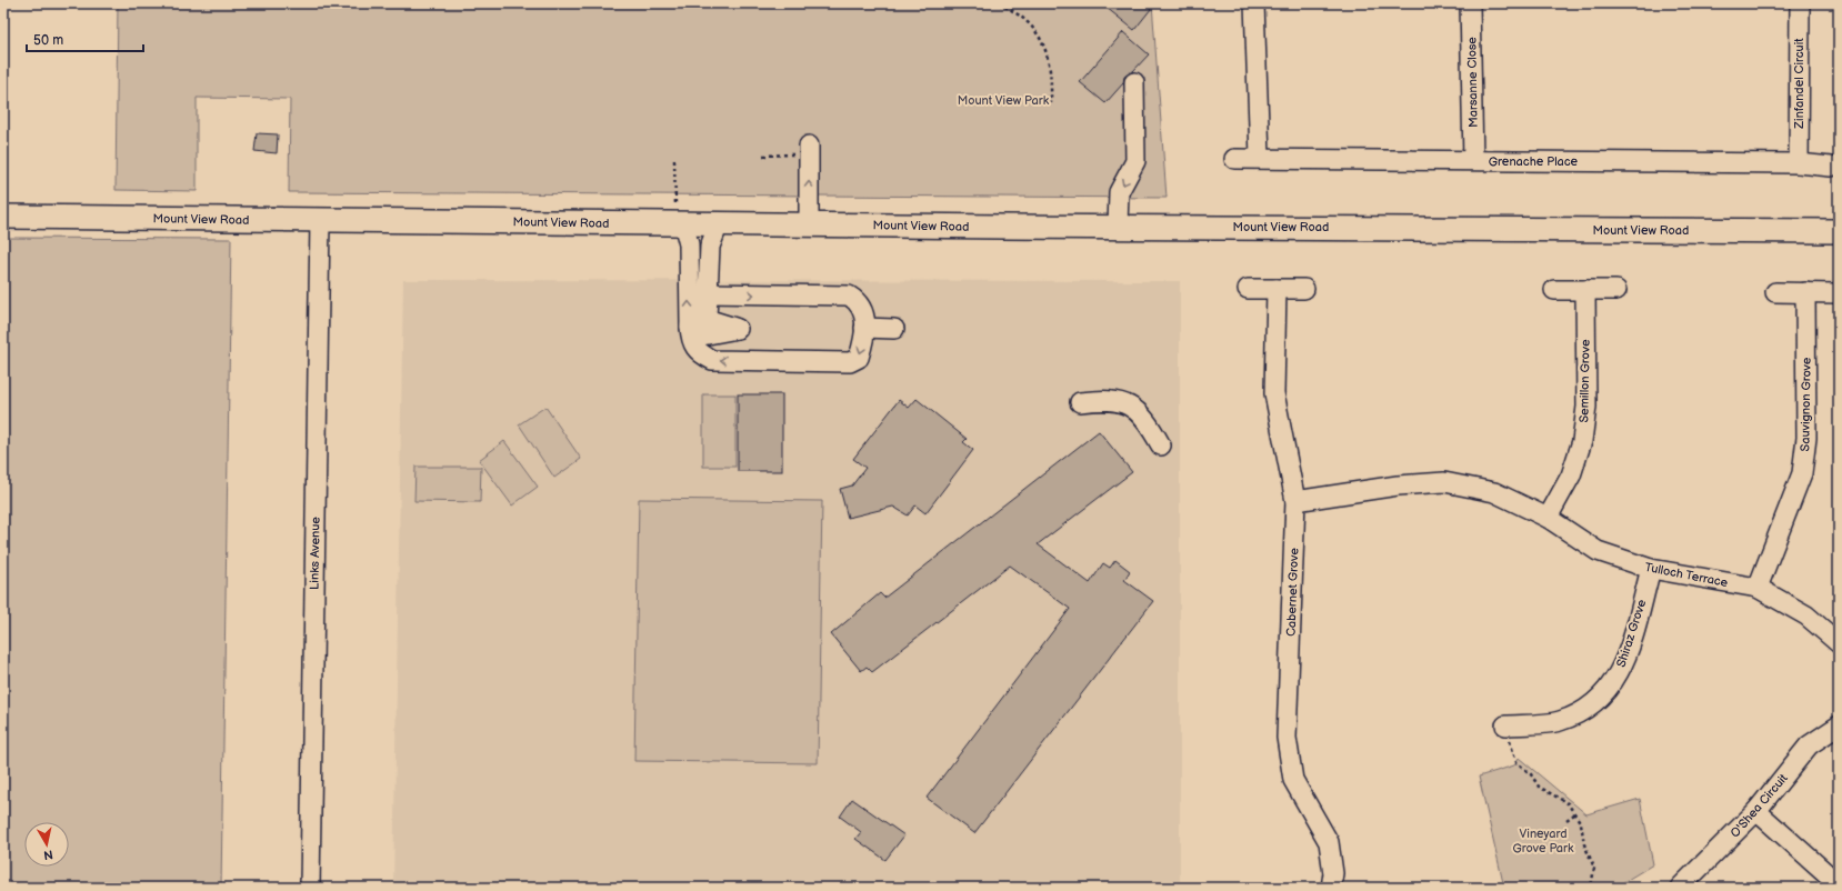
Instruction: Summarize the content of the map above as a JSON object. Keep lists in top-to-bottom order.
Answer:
{
  "streets": {
    "main road": ["Mount View Road"],
    "street": [
      "Marsanne Close",
      "Zinfandel Circuit",
      "Grenache Place",
      "Semillon Grove",
      "Sauvignon Grove",
      "Links Avenue",
      "Tulloch Terrace",
      "Cabernet Grove",
      "Shiraz Grove",
      "O'Shea Circuit"
    ]
  },
  "crossings": [
    ["Marsanne Close", "Grenache Place"],
    ["Zinfandel Circuit", "Grenache Place"],
    ["Mount View Road", "Links Avenue"],
    ["Semillon Grove", "Tulloch Terrace"],
    ["Sauvignon Grove", "Tulloch Terrace"],
    ["Tulloch Terrace", "Cabernet Grove"],
    ["Tulloch Terrace", "Shiraz Grove"]
  ],
  "parks": ["Mount View Park", "Vineyard Grove Park"],
  "scale_bar": "50 m",
  "north": "bottom"
}
